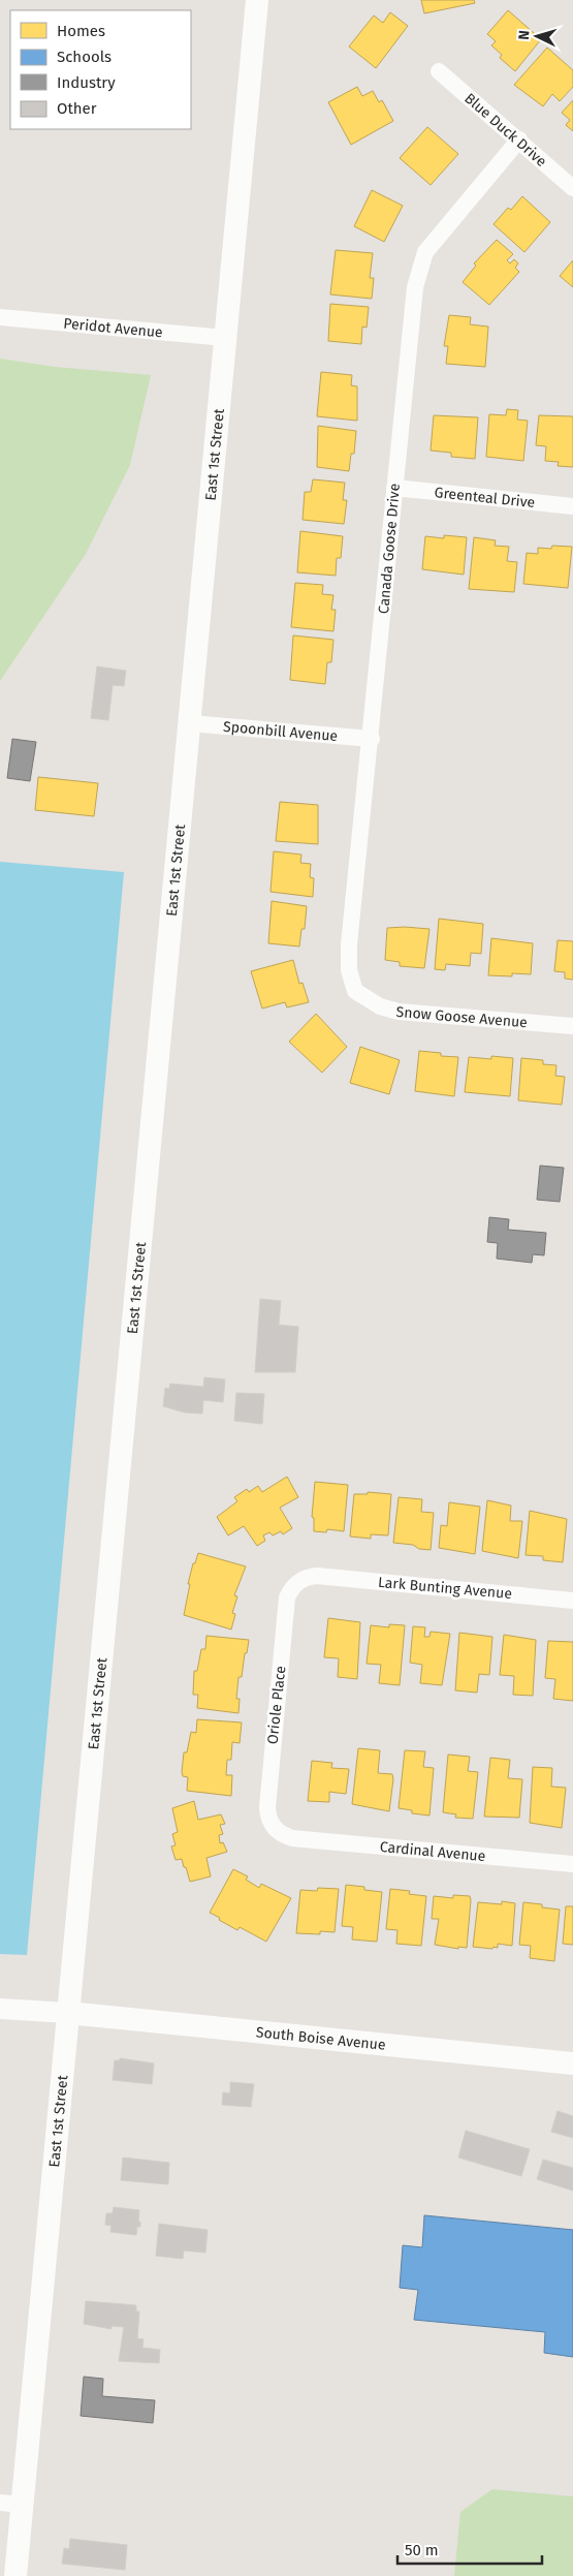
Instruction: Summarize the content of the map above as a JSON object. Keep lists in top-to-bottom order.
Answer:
{
  "streets": {
    "main road": ["East 1st Street", "South Boise Avenue"],
    "street": [
      "Blue Duck Drive",
      "Peridot Avenue",
      "Greenteal Drive",
      "Canada Goose Drive",
      "Spoonbill Avenue",
      "Snow Goose Avenue",
      "Lark Bunting Avenue",
      "Oriole Place",
      "Cardinal Avenue"
    ]
  },
  "crossings": [
    ["Blue Duck Drive", "Canada Goose Drive"],
    ["Peridot Avenue", "East 1st Street"],
    ["East 1st Street", "Spoonbill Avenue"],
    ["East 1st Street", "South Boise Avenue"],
    ["Greenteal Drive", "Canada Goose Drive"],
    ["Canada Goose Drive", "Spoonbill Avenue"],
    ["Canada Goose Drive", "Snow Goose Avenue"],
    ["Lark Bunting Avenue", "Oriole Place"],
    ["Oriole Place", "Cardinal Avenue"]
  ],
  "legend": [
    "Homes",
    "Schools",
    "Industry",
    "Other"
  ],
  "scale_bar": "50 m",
  "north": "left"
}
